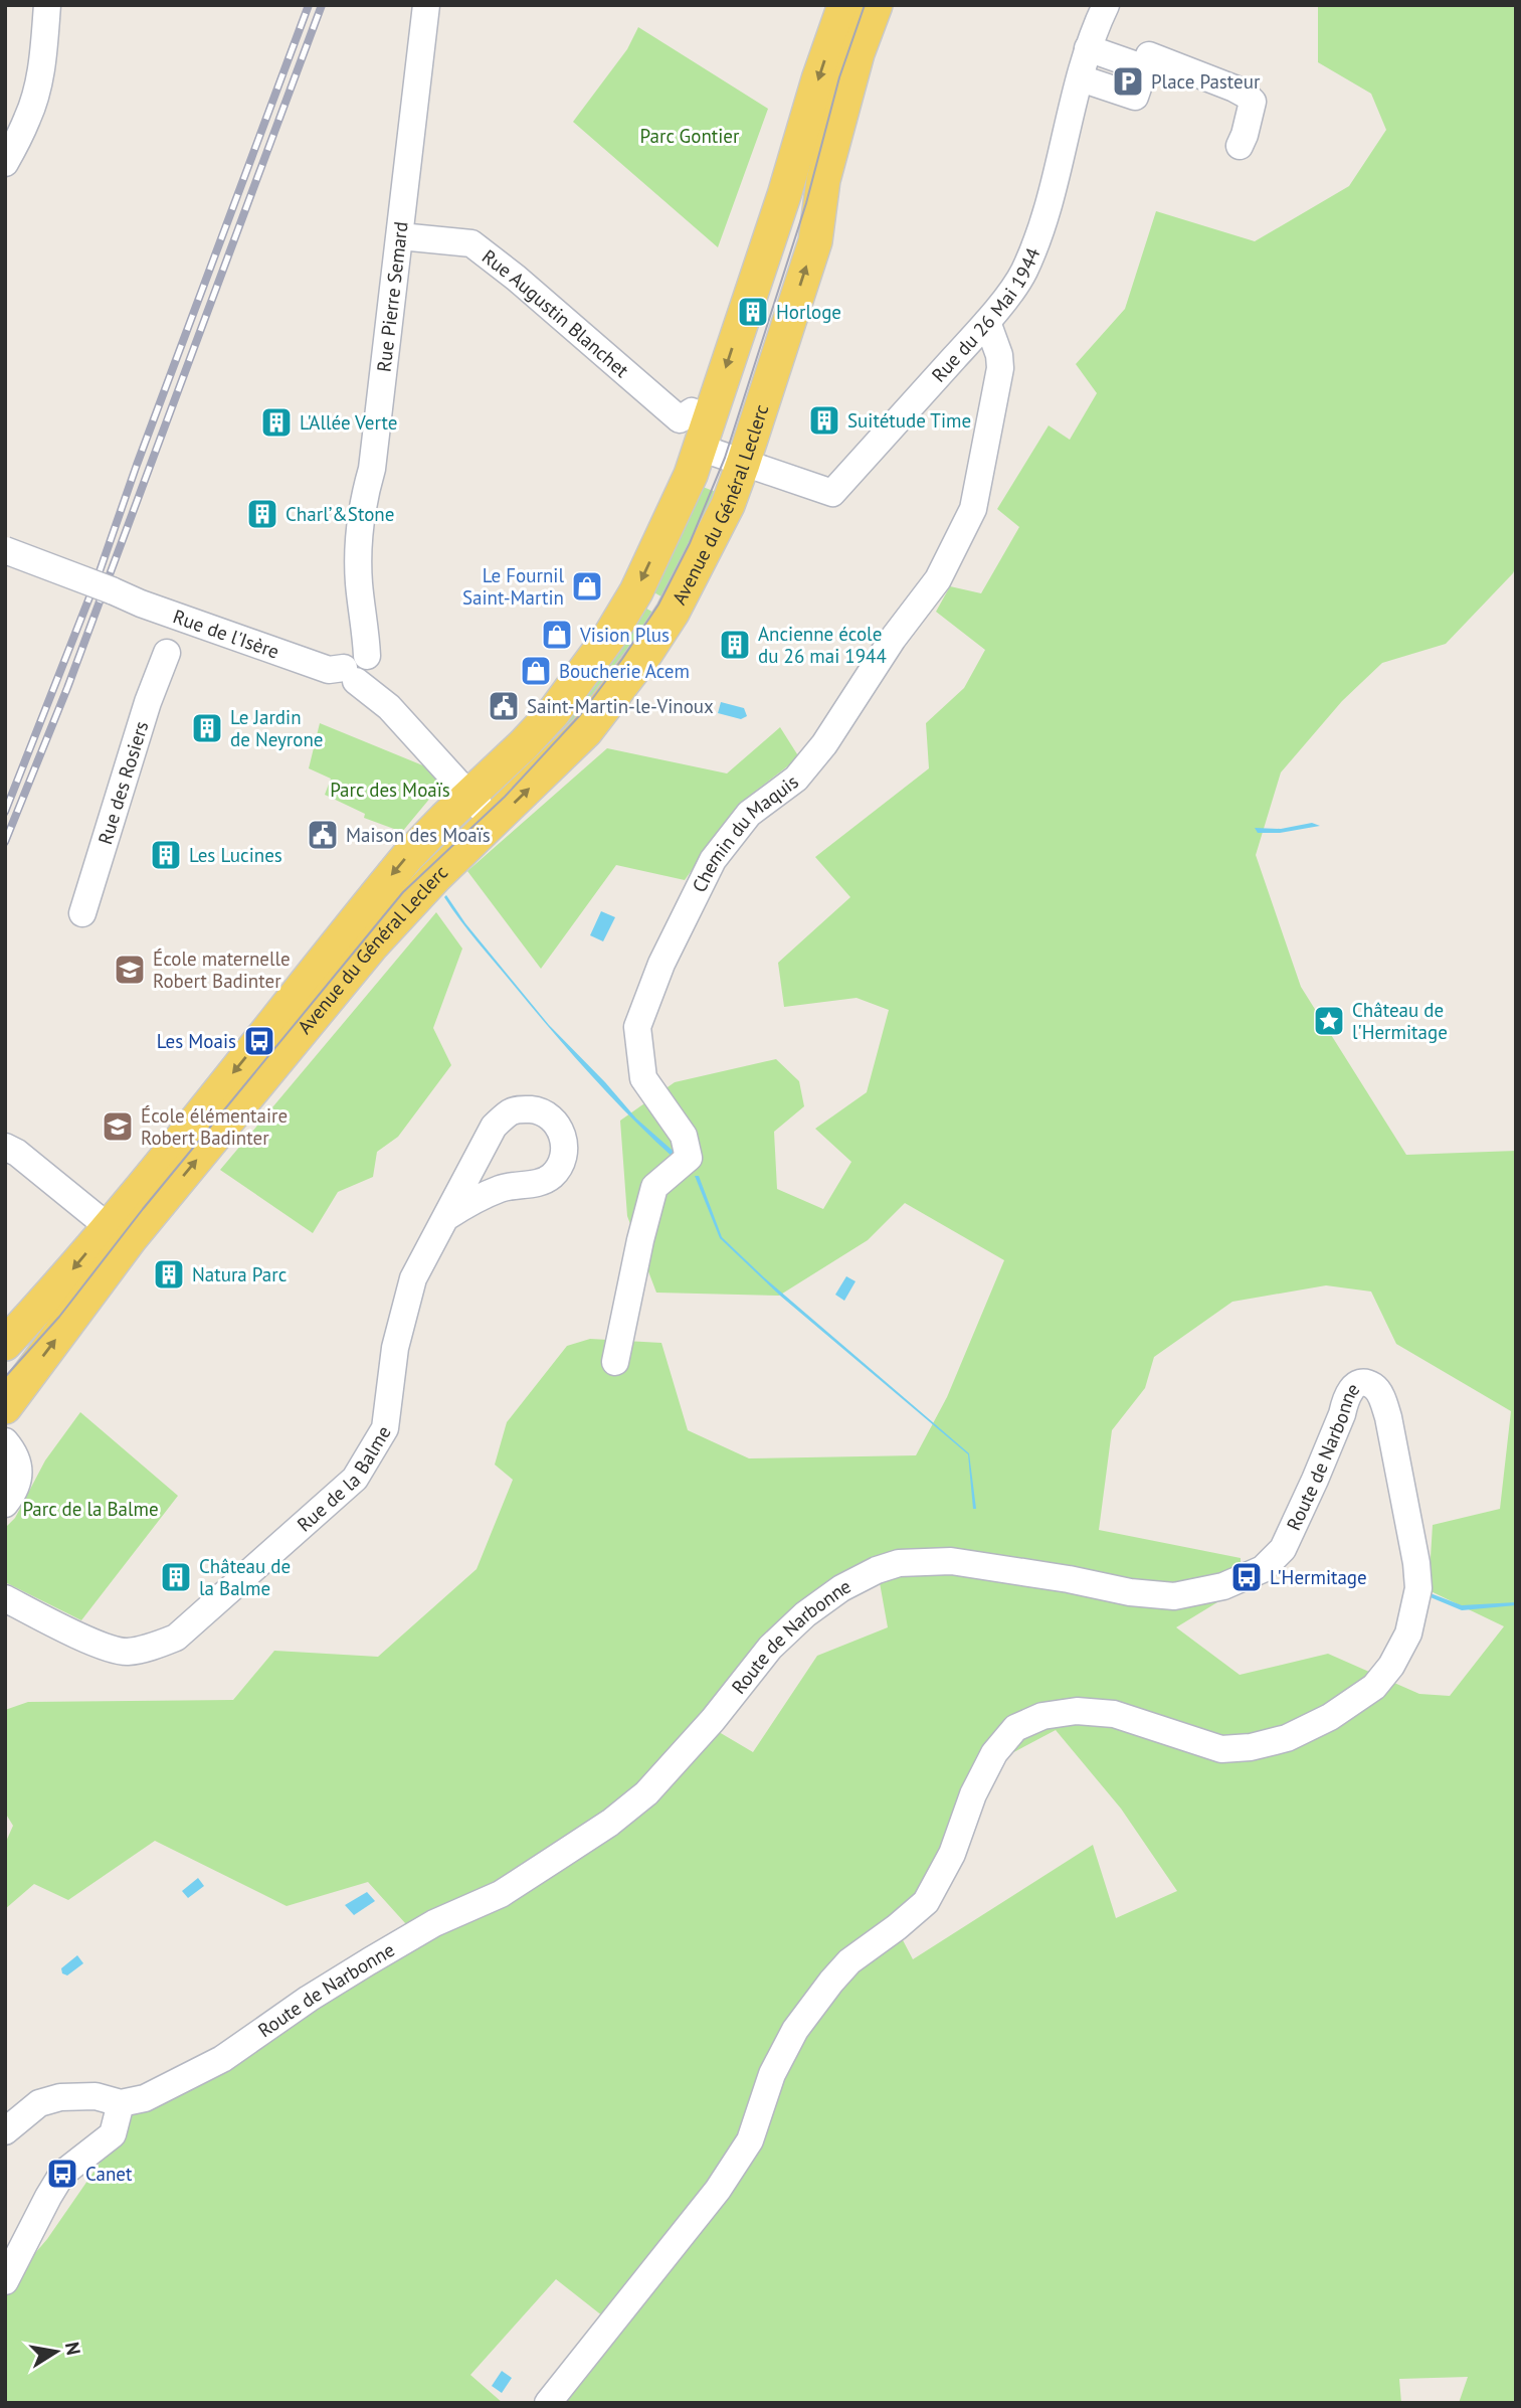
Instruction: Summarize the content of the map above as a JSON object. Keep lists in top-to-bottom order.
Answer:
{
  "streets": {
    "main road": ["Avenue du Général Leclerc"],
    "street": [
      "Rue Pierre Semard",
      "Rue du 26 Mai 1944",
      "Rue Augustin Blanchet",
      "Rue de l'Isère",
      "Rue des Rosiers",
      "Chemin du Maquis",
      "Route de Narbonne",
      "Rue de la Balme"
    ]
  },
  "crossings": [
    ["Rue Pierre Semard", "Rue Augustin Blanchet"],
    ["Rue Pierre Semard", "Rue de l'Isère"],
    ["Rue du 26 Mai 1944", "Avenue du Général Leclerc"],
    ["Rue du 26 Mai 1944", "Chemin du Maquis"]
  ],
  "parks": ["Parc Gontier", "Parc des Moaïs", "Parc de la Balme"],
  "places": {
    "parking": ["Place Pasteur"],
    "building": [
      "Horloge",
      "Suitétude Time",
      "L'Allée Verte",
      "Charl’&Stone",
      "Ancienne école du 26 mai 1944",
      "Le Jardin de Neyrone",
      "Les Lucines",
      "Natura Parc",
      "Château de la Balme"
    ],
    "shop": ["Le Fournil Saint-Martin", "Vision Plus", "Boucherie Acem"],
    "public building": ["Saint-Martin-le-Vinoux", "Maison des Moaïs"],
    "school or university": ["École maternelle Robert Badinter", "École élémentaire Robert Badinter"],
    "place": ["Château de l'Hermitage"],
    "bus stop": ["Les Moais", "L'Hermitage", "Canet"]
  },
  "north": "right"
}
